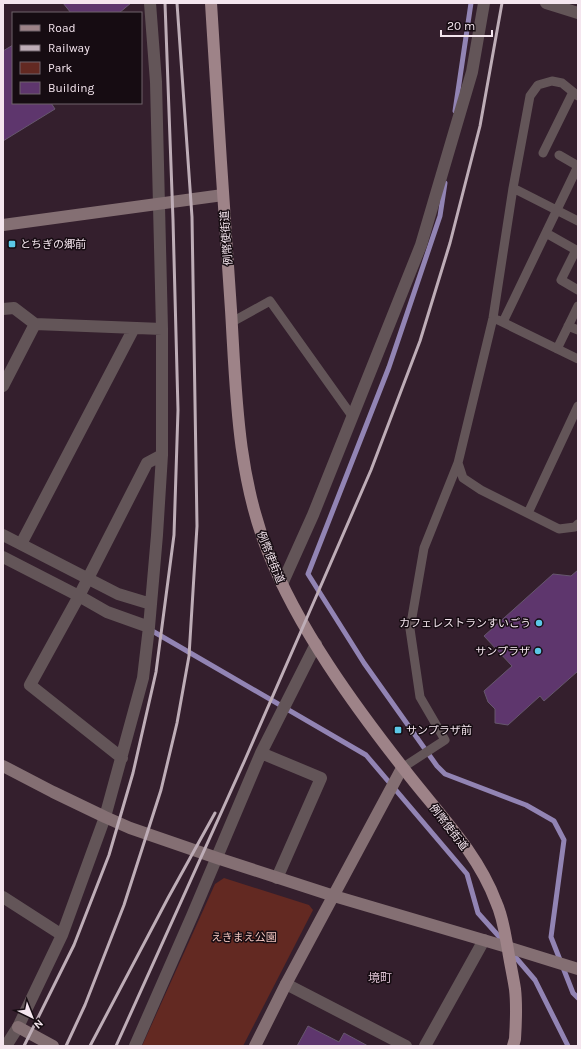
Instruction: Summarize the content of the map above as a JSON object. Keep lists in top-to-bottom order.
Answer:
{
  "streets": {
    "main road": ["例幣使街道"]
  },
  "districts": ["境町"],
  "parks": ["えきまえ公園"],
  "places": {
    "transit": ["とちぎの郷前", "サンプラザ前"],
    "other": ["カフェレストランすいごう", "サンプラザ"]
  },
  "legend": [
    "Road",
    "Railway",
    "Park",
    "Building"
  ],
  "scale_bar": "20 m",
  "north": "bottom right"
}
